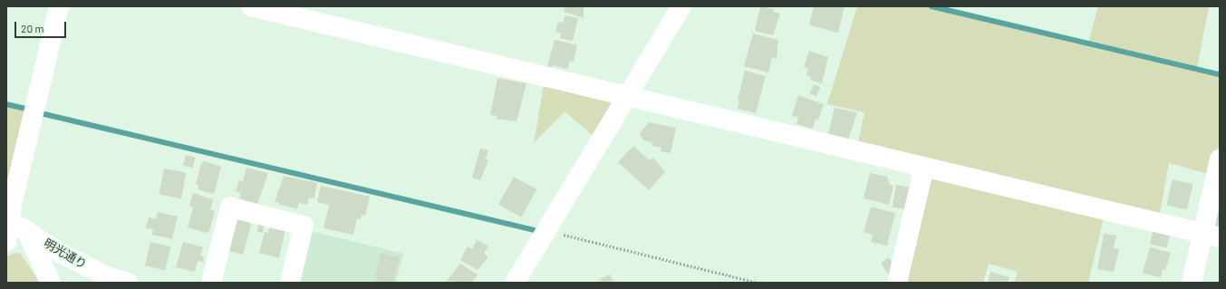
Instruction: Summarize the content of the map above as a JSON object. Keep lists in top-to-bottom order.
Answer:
{
  "streets": {
    "street": ["明光通り"]
  },
  "scale_bar": "20 m"
}
